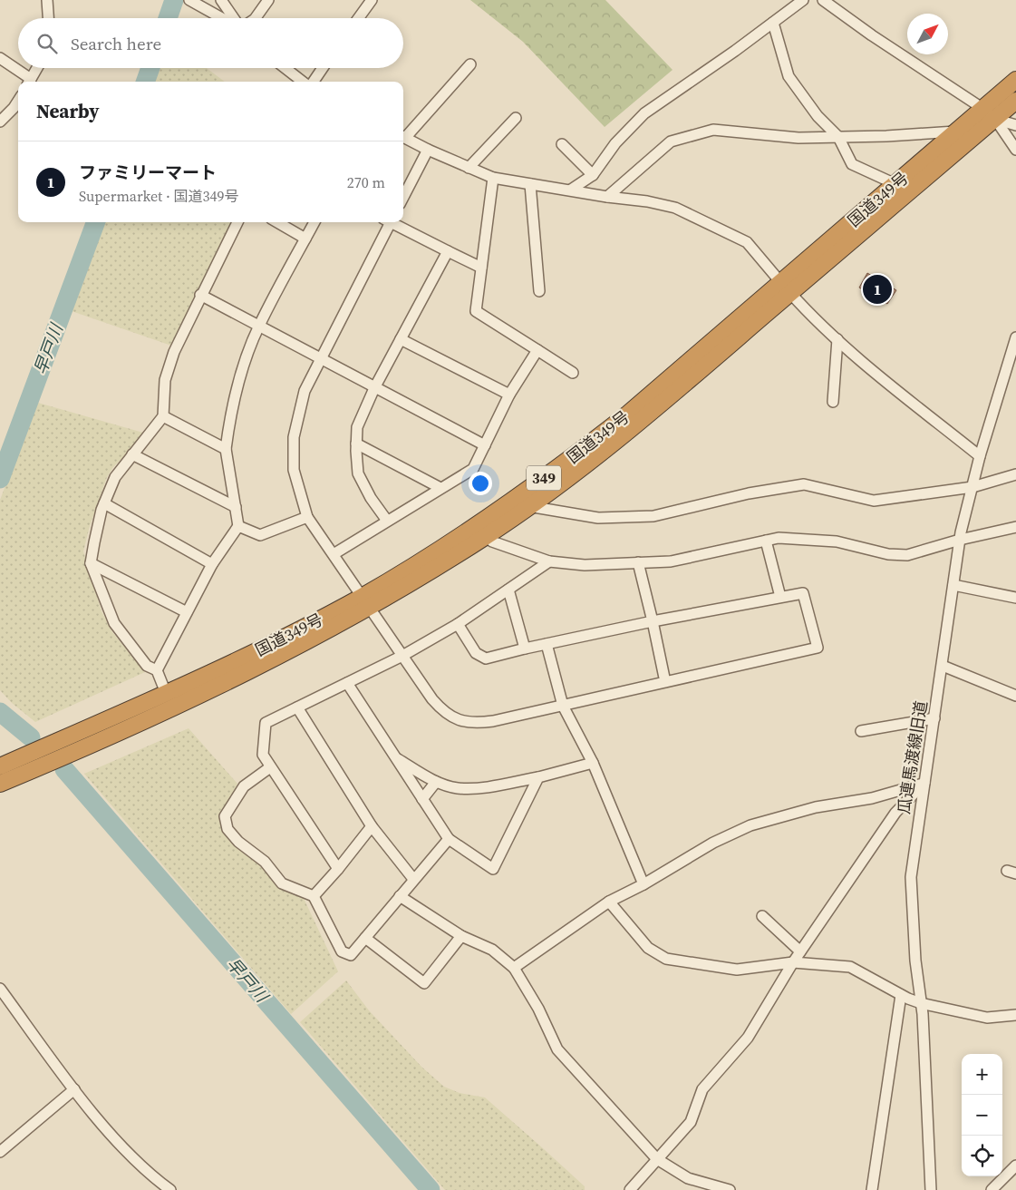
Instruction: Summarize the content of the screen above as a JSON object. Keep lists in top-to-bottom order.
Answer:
{
  "streets": {
    "highway": ["国道349号", "349"],
    "street": ["瓜連馬渡線旧道"]
  },
  "water": ["早戸川"],
  "north": "top right",
  "page": {
    "search": "Search here",
    "heading": "Nearby",
    "list": [
      {
        "mark": "1",
        "name": "ファミリーマート",
        "note": "Supermarket · 国道349号",
        "value": "270 m"
      }
    ],
    "pins": "1",
    "map_buttons": ["+", "−"]
  }
}
